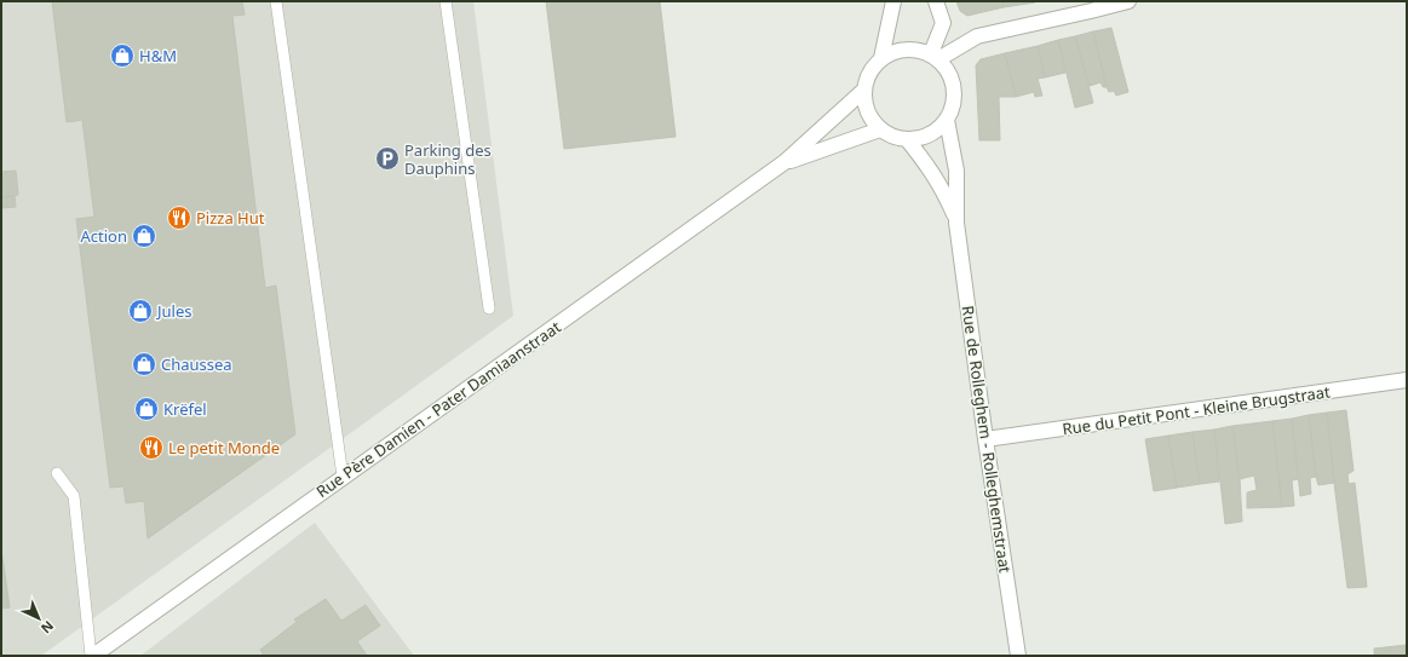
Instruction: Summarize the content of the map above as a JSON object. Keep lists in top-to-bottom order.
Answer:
{
  "streets": {
    "street": ["Rue Père Damien - Pater Damiaanstraat", "Rue du Petit Pont - Kleine Brugstraat", "Rue de Rolleghem - Rolleghemstraat"]
  },
  "crossings": [
    ["Rue Père Damien - Pater Damiaanstraat", "Rue de Rolleghem - Rolleghemstraat"],
    ["Rue du Petit Pont - Kleine Brugstraat", "Rue de Rolleghem - Rolleghemstraat"]
  ],
  "places": {
    "shop": [
      "H&M",
      "Action",
      "Jules",
      "Chaussea",
      "Krëfel"
    ],
    "parking": ["Parking des Dauphins"],
    "restaurant": ["Pizza Hut", "Le petit Monde"]
  },
  "north": "bottom right"
}
